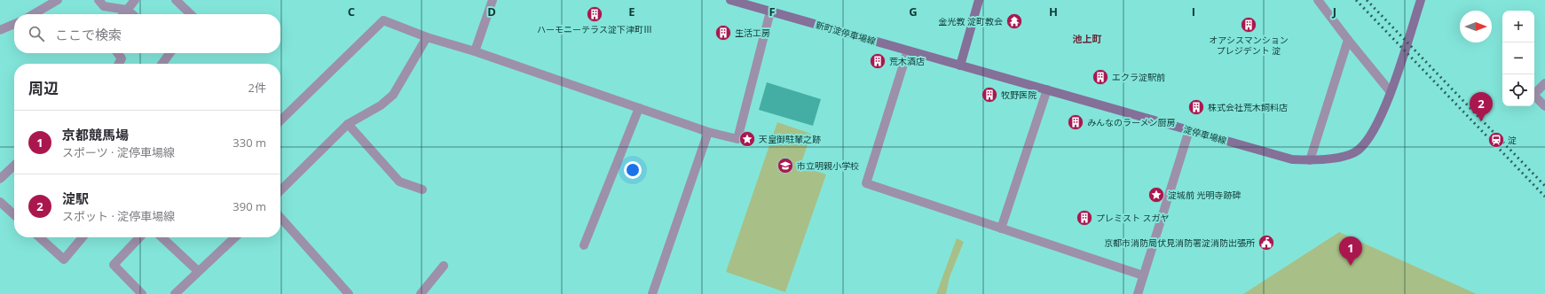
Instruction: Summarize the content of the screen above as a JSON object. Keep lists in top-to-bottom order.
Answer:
{
  "streets": {
    "main road": ["新町淀停車場線", "淀停車場線"]
  },
  "crossings": [
    ["新町淀停車場線", "淀停車場線"]
  ],
  "districts": ["池上町"],
  "places": {
    "building": [
      "ハーモニーテラス淀下津町Ⅲ",
      "オアシスマンション プレジデント 淀",
      "生活工房",
      "荒木酒店",
      "エクラ淀駅前",
      "牧野医院",
      "株式会社荒木飼料店",
      "みんなのラーメン厨房",
      "プレミスト スガヤ"
    ],
    "temple": ["金光教 淀町教会"],
    "place": ["天皇御駐輦之跡", "淀城前 光明寺跡碑"],
    "station": ["淀"],
    "school or university": ["市立明親小学校"],
    "public building": ["京都市消防局伏見消防署淀消防出張所"]
  },
  "north": "right",
  "page": {
    "map_buttons": ["+", "−"],
    "search": "ここで検索",
    "heading": ["周辺", "2件"],
    "pins": ["2", "1"],
    "list": [
      {
        "mark": "1",
        "name": "京都競馬場",
        "note": "スポーツ · 淀停車場線",
        "value": "330 m"
      },
      {
        "mark": "2",
        "name": "淀駅",
        "note": "スポット · 淀停車場線",
        "value": "390 m"
      }
    ]
  },
  "grid": {
    "columns": [
      "C",
      "D",
      "E",
      "F",
      "G",
      "H",
      "I",
      "J"
    ]
  }
}
